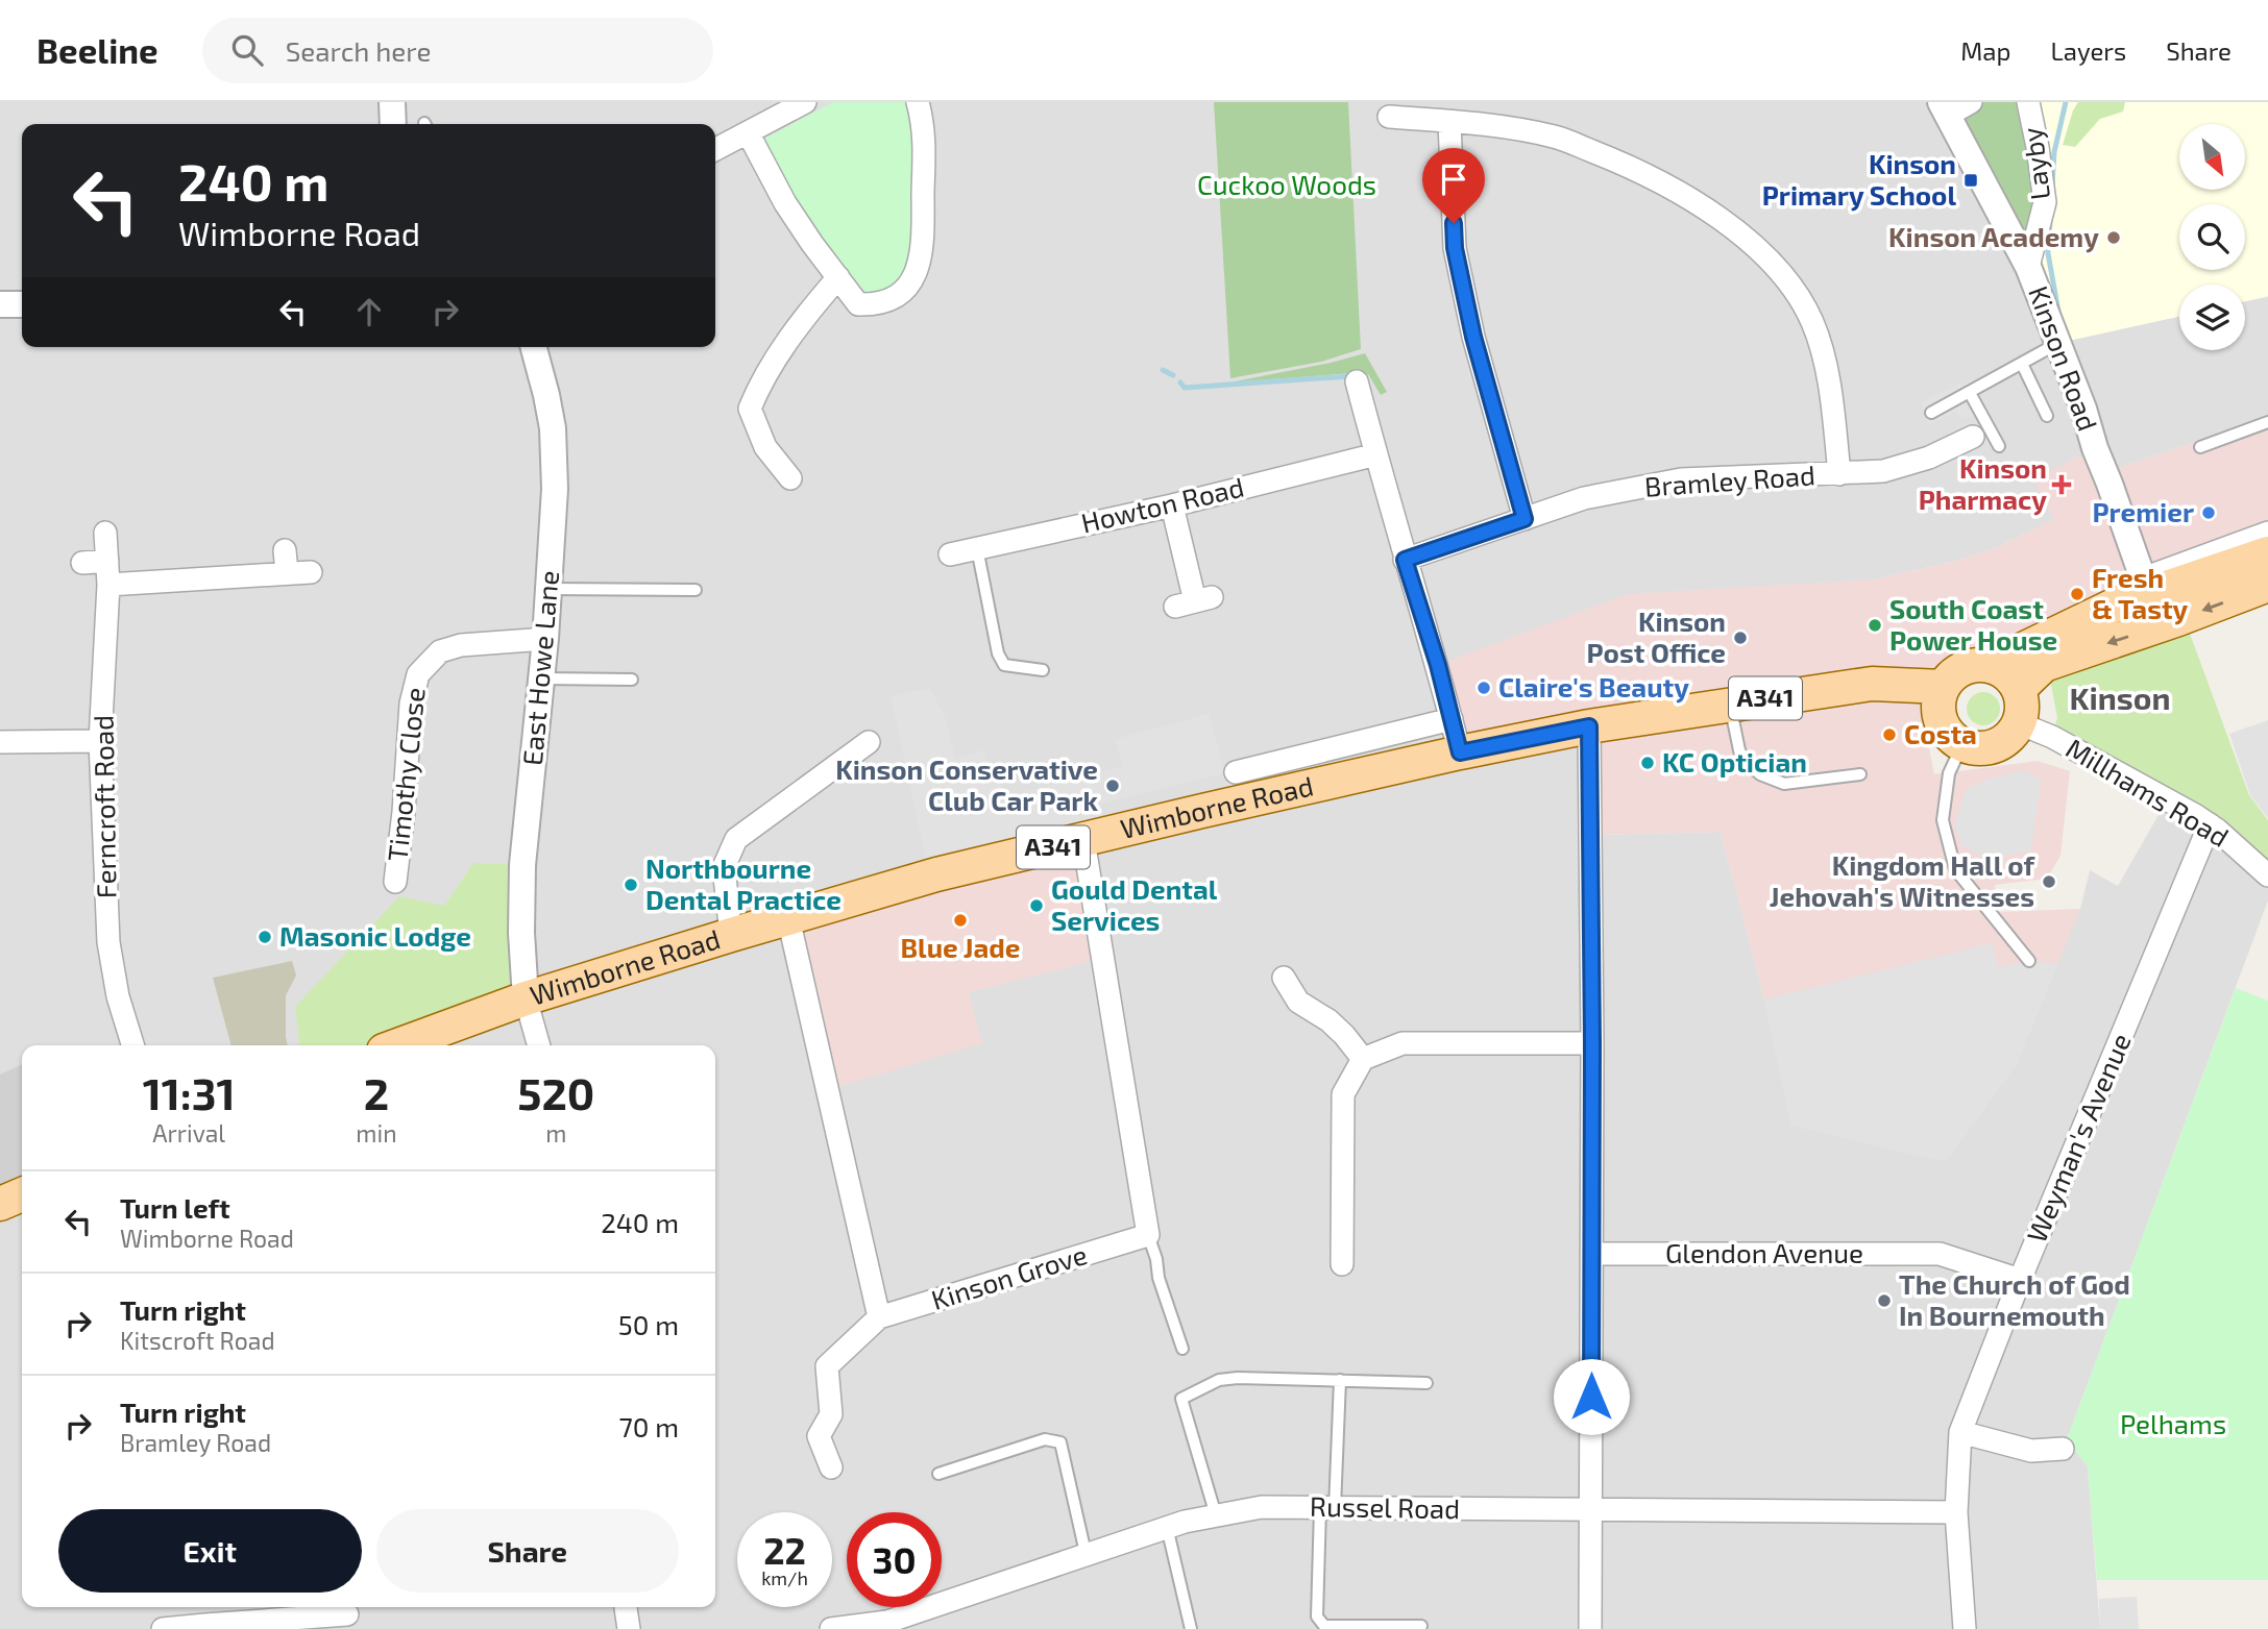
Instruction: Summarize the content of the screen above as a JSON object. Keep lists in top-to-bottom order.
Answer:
{
  "streets": {
    "main road": ["A341", "Wimborne Road"],
    "street": [
      "Layby",
      "Kinson Road",
      "Bramley Road",
      "Howton Road",
      "East Howe Lane",
      "Timothy Close",
      "Millhams Road",
      "Ferncroft Road",
      "Weyman's Avenue",
      "Glendon Avenue",
      "Kinson Grove",
      "Russel Road"
    ]
  },
  "crossings": [
    ["Layby", "Kinson Road"],
    ["East Howe Lane", "Timothy Close"],
    ["East Howe Lane", "Wimborne Road"],
    ["Millhams Road", "Wimborne Road"],
    ["Millhams Road", "Weyman's Avenue"],
    ["Weyman's Avenue", "Glendon Avenue"],
    ["Weyman's Avenue", "Russel Road"]
  ],
  "districts": ["Kinson"],
  "parks": ["Cuckoo Woods", "Pelhams"],
  "places": {
    "transit": ["Kinson Primary School"],
    "other": [
      "Kinson Academy",
      "Premier",
      "Fresh & Tasty",
      "South Coast Power House",
      "Kinson Post Office",
      "Claire's Beauty",
      "Costa",
      "KC Optician",
      "Kinson Conservative Club Car Park",
      "Kingdom Hall of Jehovah's Witnesses",
      "Northbourne Dental Practice",
      "Gould Dental Services",
      "Blue Jade",
      "Masonic Lodge",
      "The Church of God In Bournemouth"
    ],
    "health": ["Kinson Pharmacy"]
  },
  "north": "bottom right",
  "page": {
    "header": "Beeline",
    "search": "Search here",
    "nav": ["Map", "Layers", "Share"],
    "turn": ["240 m", "Wimborne Road"],
    "eta": [
      "11:31",
      "Arrival",
      "2",
      "min",
      "520",
      "m"
    ],
    "list": [
      {
        "name": "Turn left",
        "note": "Wimborne Road",
        "value": "240 m"
      },
      {
        "name": "Turn right",
        "note": "Kitscroft Road",
        "value": "50 m"
      },
      {
        "name": "Turn right",
        "note": "Bramley Road",
        "value": "70 m"
      }
    ],
    "buttons": ["Exit", "Share"],
    "speed": "22 km/h",
    "limit": "30"
  }
}
